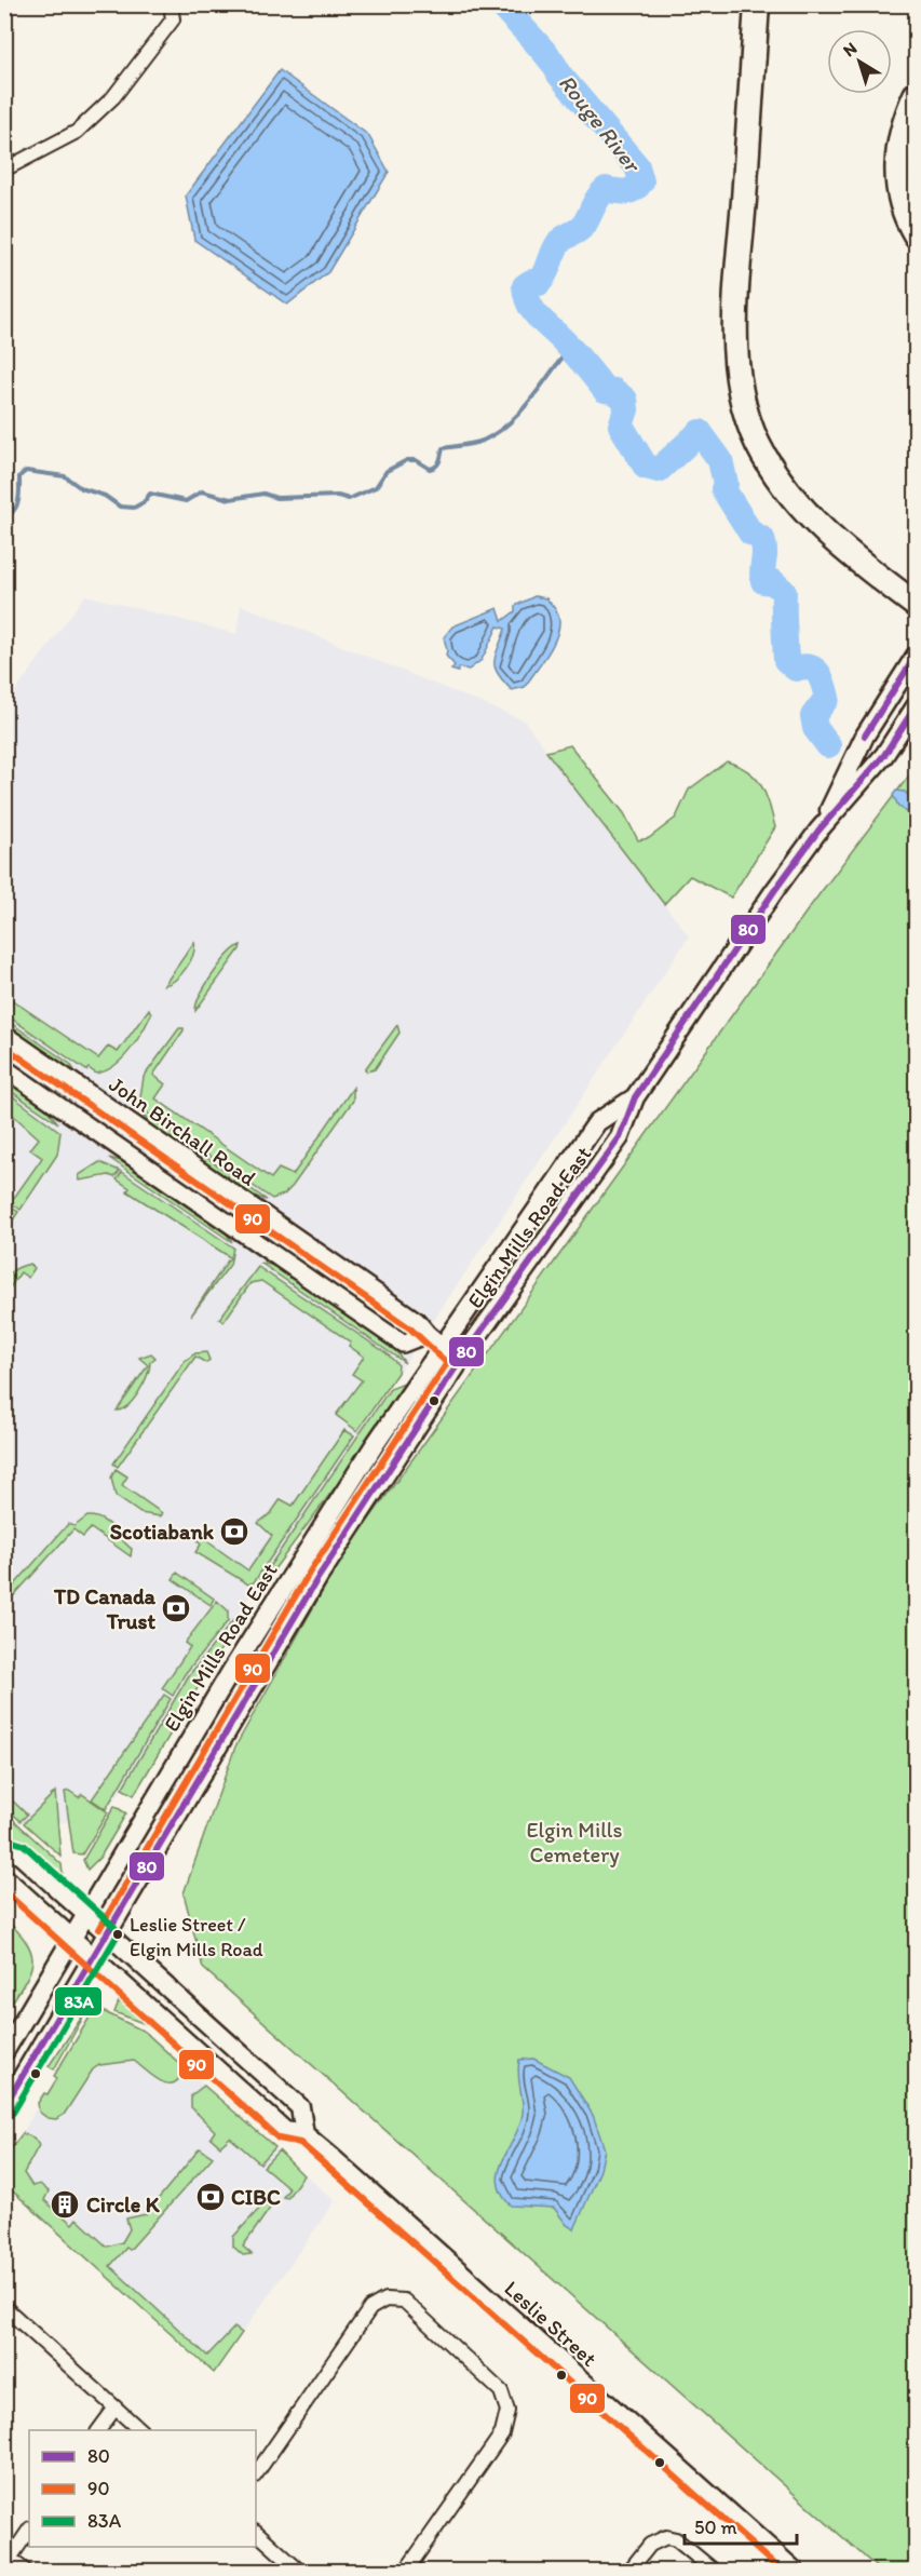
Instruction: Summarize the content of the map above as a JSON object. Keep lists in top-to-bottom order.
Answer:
{
  "streets": {
    "main road": ["Elgin Mills Road East", "Leslie Street"],
    "street": ["John Birchall Road"]
  },
  "crossings": [
    ["John Birchall Road", "Elgin Mills Road East"],
    ["Elgin Mills Road East", "Leslie Street"]
  ],
  "water": ["Rouge River"],
  "parks": ["Elgin Mills Cemetery"],
  "places": {
    "bank": ["Scotiabank", "TD Canada Trust", "CIBC"],
    "other": ["Leslie Street / Elgin Mills Road"],
    "building": ["Circle K"]
  },
  "lines": ["transit line 80", "transit line 90", "transit line 83A"],
  "legend": ["80", "90", "83A"],
  "scale_bar": "50 m",
  "north": "top left"
}
